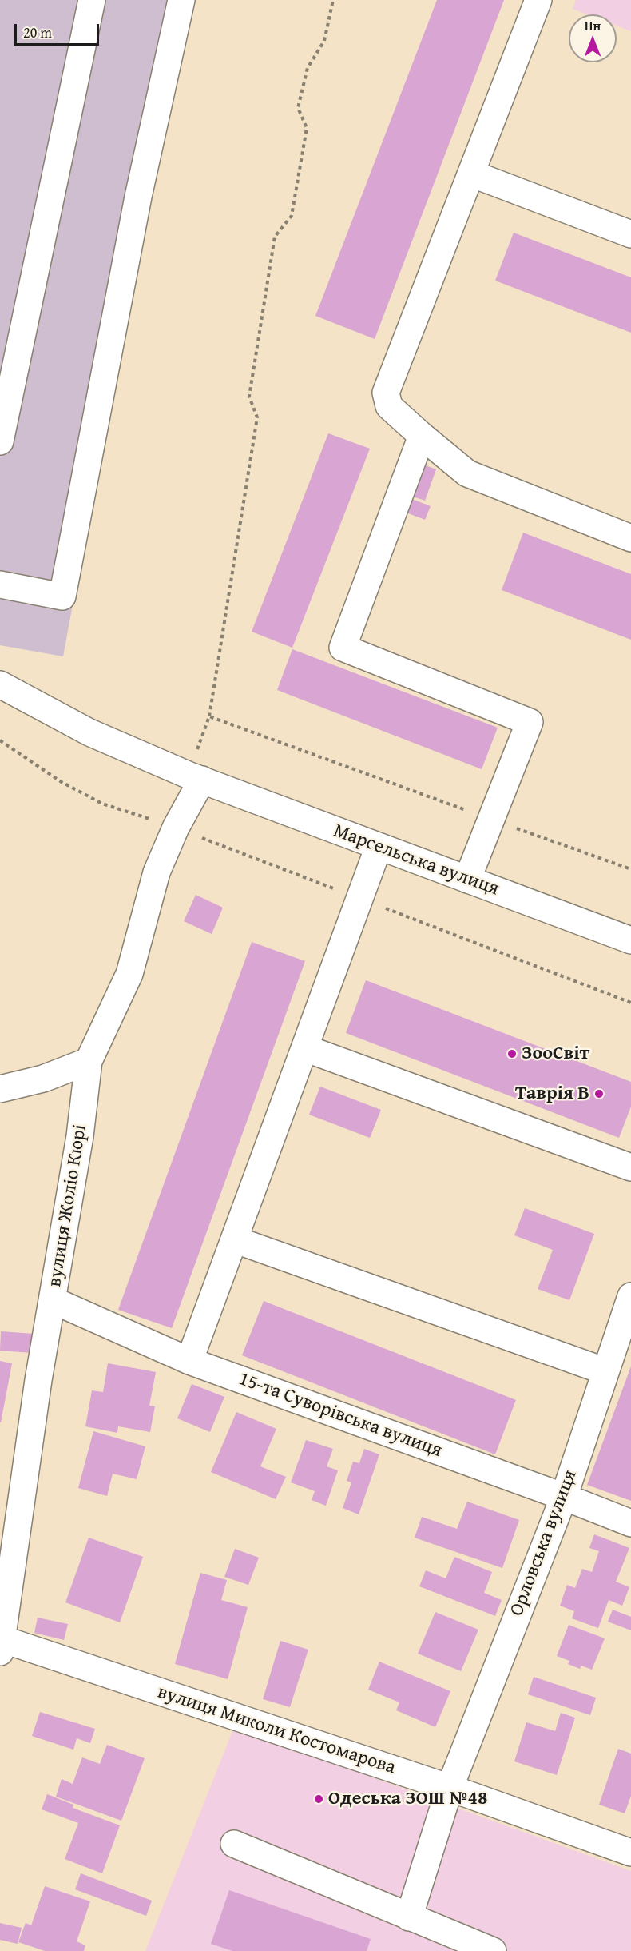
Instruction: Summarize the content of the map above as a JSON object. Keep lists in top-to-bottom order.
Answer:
{
  "streets": {
    "street": [
      "Марсельська вулиця",
      "вулиця Жоліо Кюрі",
      "15-та Суворівська вулиця",
      "Орловська вулиця",
      "вулиця Миколи Костомарова"
    ]
  },
  "crossings": [
    ["Марсельська вулиця", "вулиця Жоліо Кюрі"],
    ["вулиця Жоліо Кюрі", "15-та Суворівська вулиця"],
    ["вулиця Жоліо Кюрі", "вулиця Миколи Костомарова"],
    ["15-та Суворівська вулиця", "Орловська вулиця"],
    ["Орловська вулиця", "вулиця Миколи Костомарова"]
  ],
  "places": ["ЗооСвіт", "Таврія В", "Одеська ЗОШ №48"],
  "scale_bar": "20 m",
  "north": "top"
}
